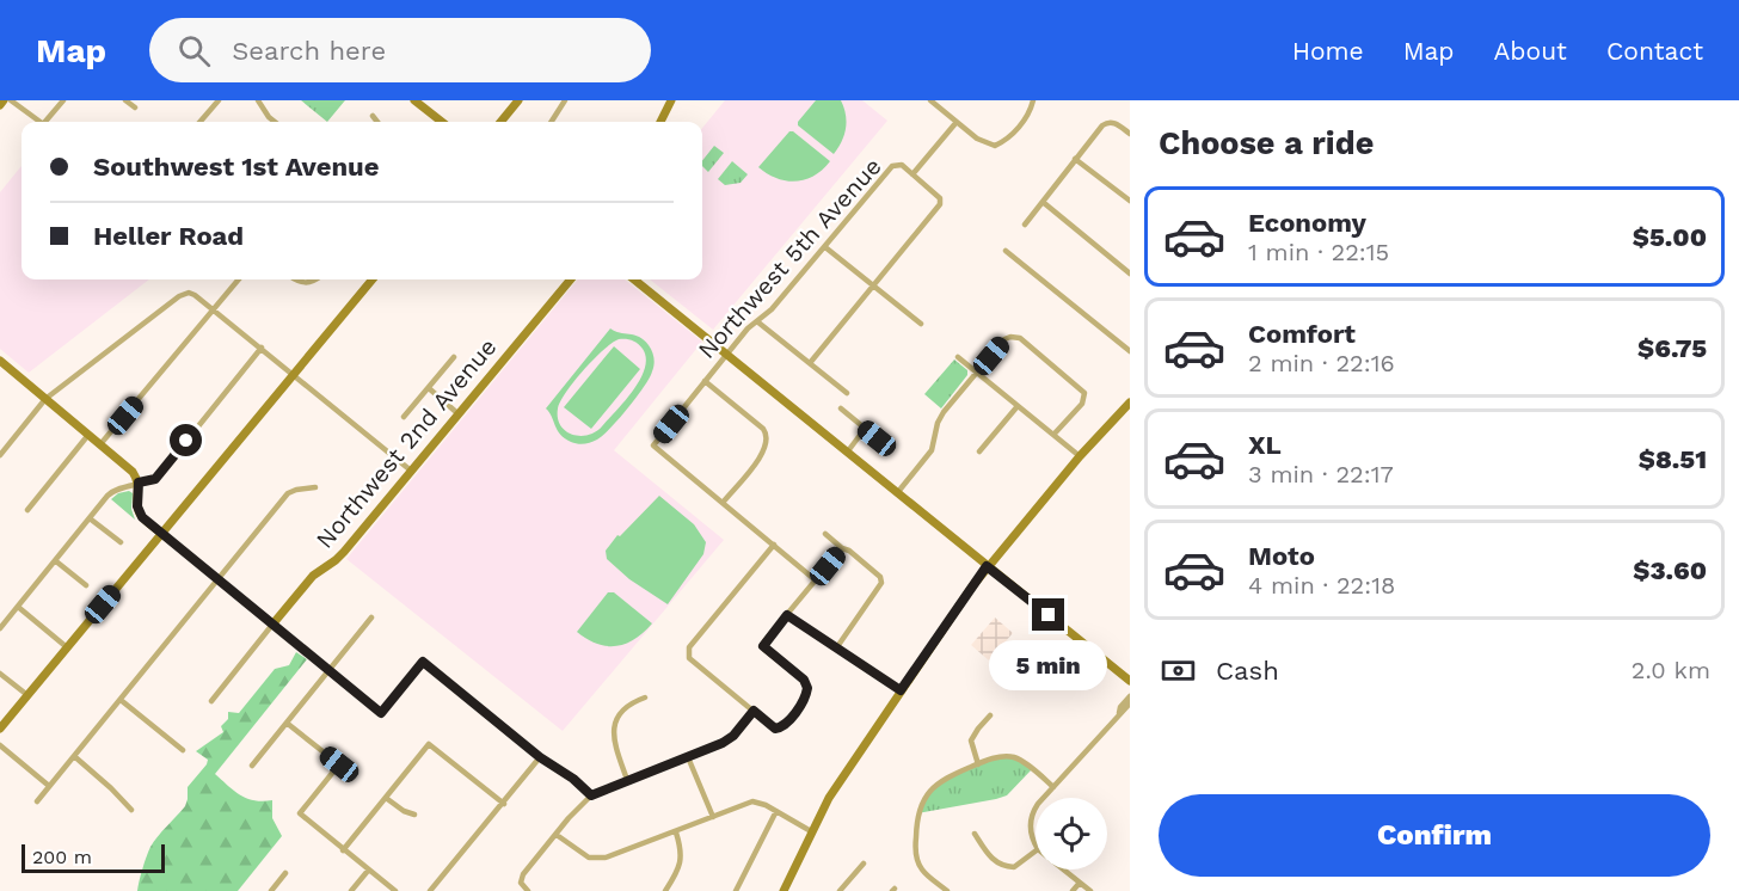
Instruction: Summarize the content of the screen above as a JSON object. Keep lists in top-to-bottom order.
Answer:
{
  "streets": {
    "street": ["Northwest 5th Avenue", "Northwest 2nd Avenue"]
  },
  "scale_bar": "200 m",
  "page": {
    "header": "Map",
    "search": "Search here",
    "nav": [
      "Home",
      "Map",
      "About",
      "Contact"
    ],
    "heading": "Choose a ride",
    "banner": ["Southwest 1st Avenue", "Heller Road"],
    "list": [
      {
        "name": "Economy",
        "note": "1 min · 22:15",
        "value": "$5.00"
      },
      {
        "name": "Comfort",
        "note": "2 min · 22:16",
        "value": "$6.75"
      },
      {
        "name": "XL",
        "note": "3 min · 22:17",
        "value": "$8.51"
      },
      {
        "name": "Moto",
        "note": "4 min · 22:18",
        "value": "$3.60"
      }
    ],
    "pay": ["Cash", "2.0 km"],
    "bubble": "5 min",
    "buttons": "Confirm",
    "scale": "200 m"
  }
}
